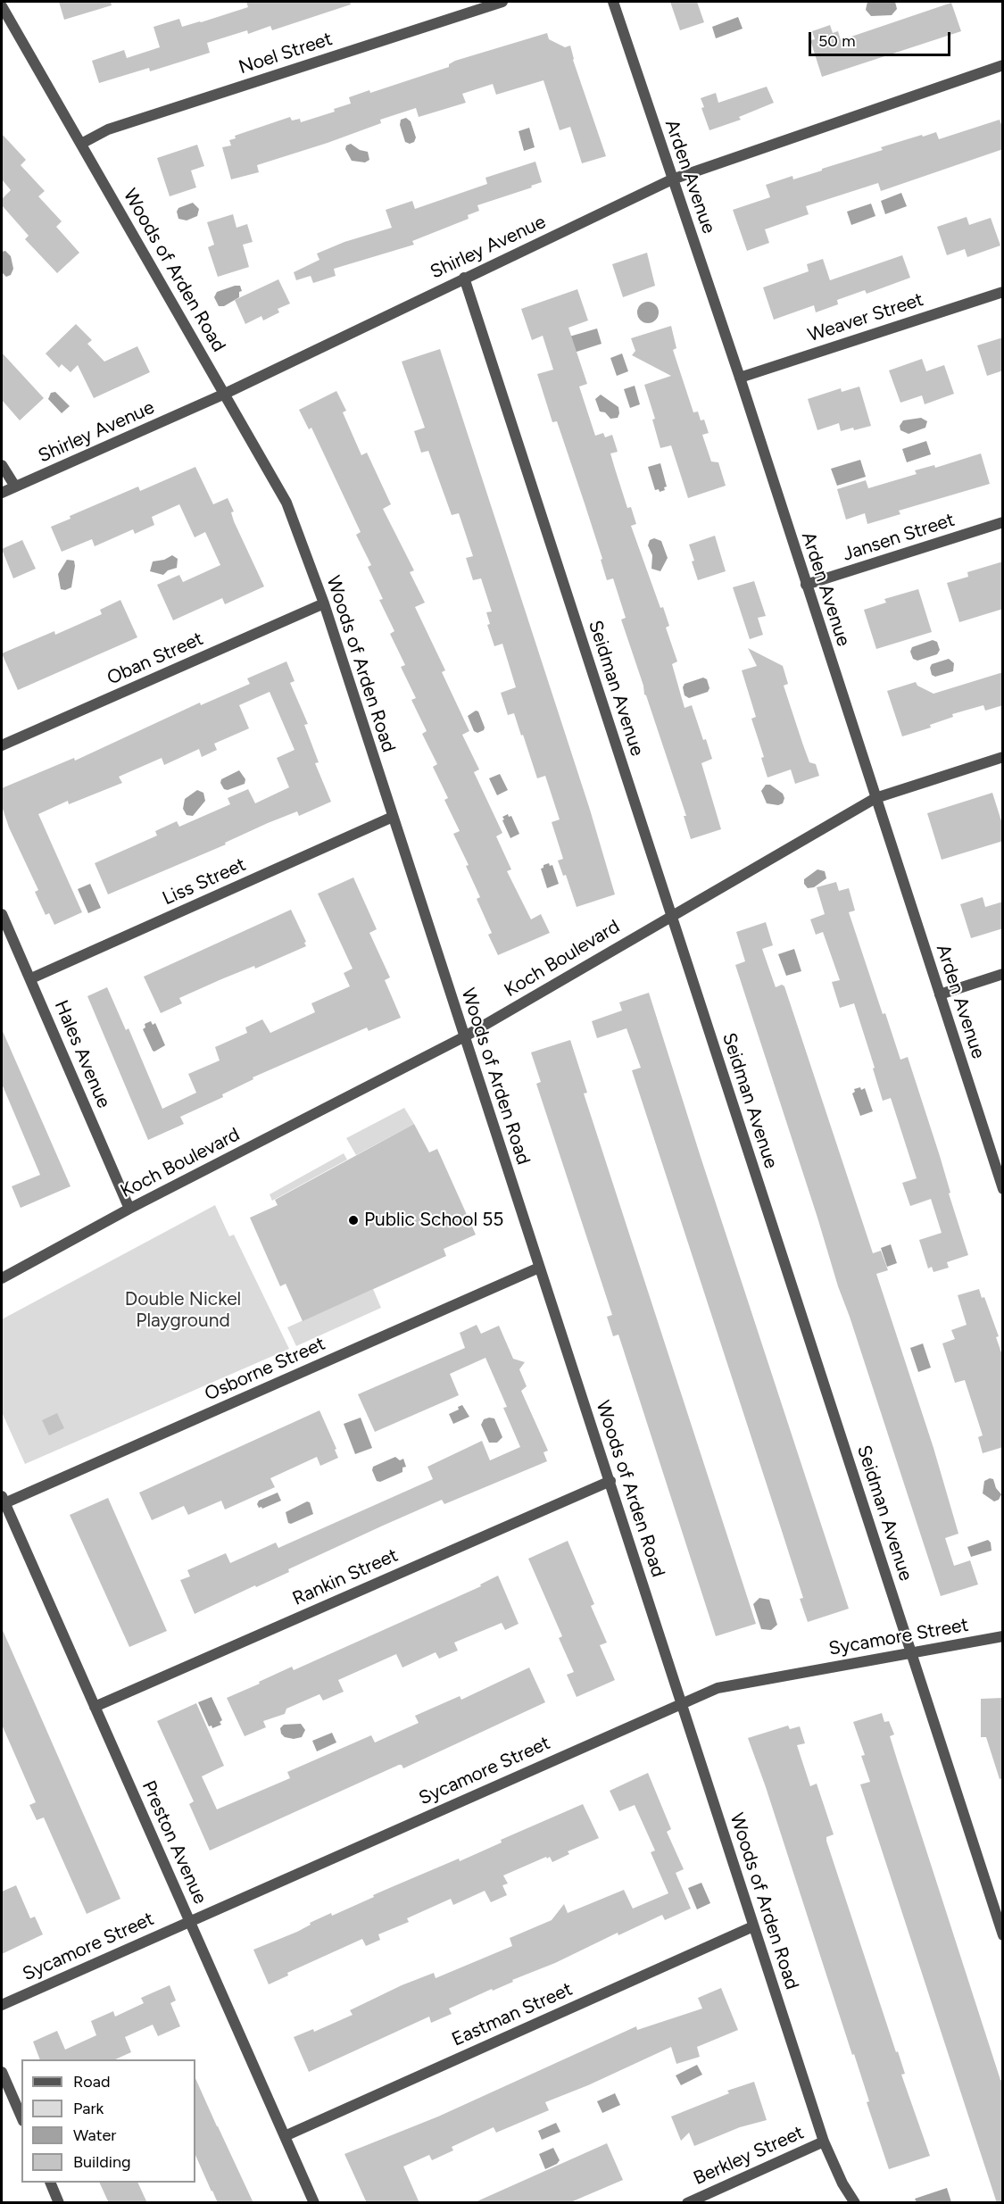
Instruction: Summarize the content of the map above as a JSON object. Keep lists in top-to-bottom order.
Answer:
{
  "streets": {
    "street": [
      "Noel Street",
      "Arden Avenue",
      "Shirley Avenue",
      "Woods of Arden Road",
      "Weaver Street",
      "Jansen Street",
      "Oban Street",
      "Seidman Avenue",
      "Liss Street",
      "Koch Boulevard",
      "Hales Avenue",
      "Osborne Street",
      "Rankin Street",
      "Sycamore Street",
      "Preston Avenue",
      "Eastman Street",
      "Berkley Street"
    ]
  },
  "crossings": [
    ["Noel Street", "Woods of Arden Road"],
    ["Arden Avenue", "Shirley Avenue"],
    ["Arden Avenue", "Weaver Street"],
    ["Arden Avenue", "Jansen Street"],
    ["Arden Avenue", "Koch Boulevard"],
    ["Shirley Avenue", "Woods of Arden Road"],
    ["Shirley Avenue", "Seidman Avenue"],
    ["Woods of Arden Road", "Oban Street"],
    ["Woods of Arden Road", "Liss Street"],
    ["Woods of Arden Road", "Koch Boulevard"],
    ["Woods of Arden Road", "Osborne Street"],
    ["Woods of Arden Road", "Rankin Street"],
    ["Woods of Arden Road", "Sycamore Street"],
    ["Woods of Arden Road", "Eastman Street"],
    ["Woods of Arden Road", "Berkley Street"],
    ["Seidman Avenue", "Koch Boulevard"],
    ["Seidman Avenue", "Sycamore Street"],
    ["Liss Street", "Hales Avenue"],
    ["Koch Boulevard", "Hales Avenue"],
    ["Osborne Street", "Preston Avenue"],
    ["Rankin Street", "Preston Avenue"],
    ["Sycamore Street", "Preston Avenue"],
    ["Preston Avenue", "Eastman Street"]
  ],
  "parks": ["Double Nickel Playground"],
  "places": ["Public School 55"],
  "legend": [
    "Road",
    "Park",
    "Water",
    "Building"
  ],
  "scale_bar": "50 m"
}
